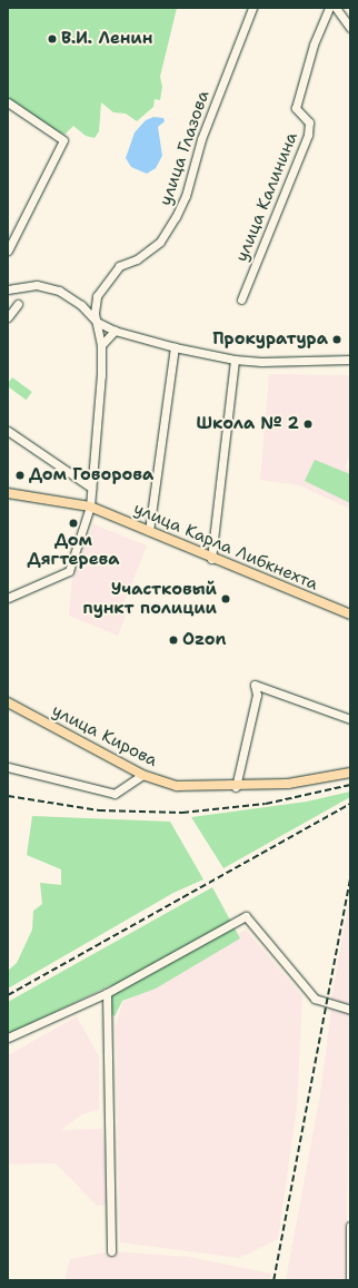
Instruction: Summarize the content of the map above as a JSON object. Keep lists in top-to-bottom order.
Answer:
{
  "streets": {
    "main road": ["улица Карла Либкнехта", "улица Кирова"],
    "street": ["улица Глазова", "улица Калинина"]
  },
  "crossings": [
    ["улица Глазова", "улица Карла Либкнехта"]
  ],
  "places": [
    "В.И. Ленин",
    "Прокуратура",
    "Школа № 2",
    "Дом Говорова",
    "Дом Дягтерева",
    "Участковый пункт полиции",
    "Ozon"
  ]
}
